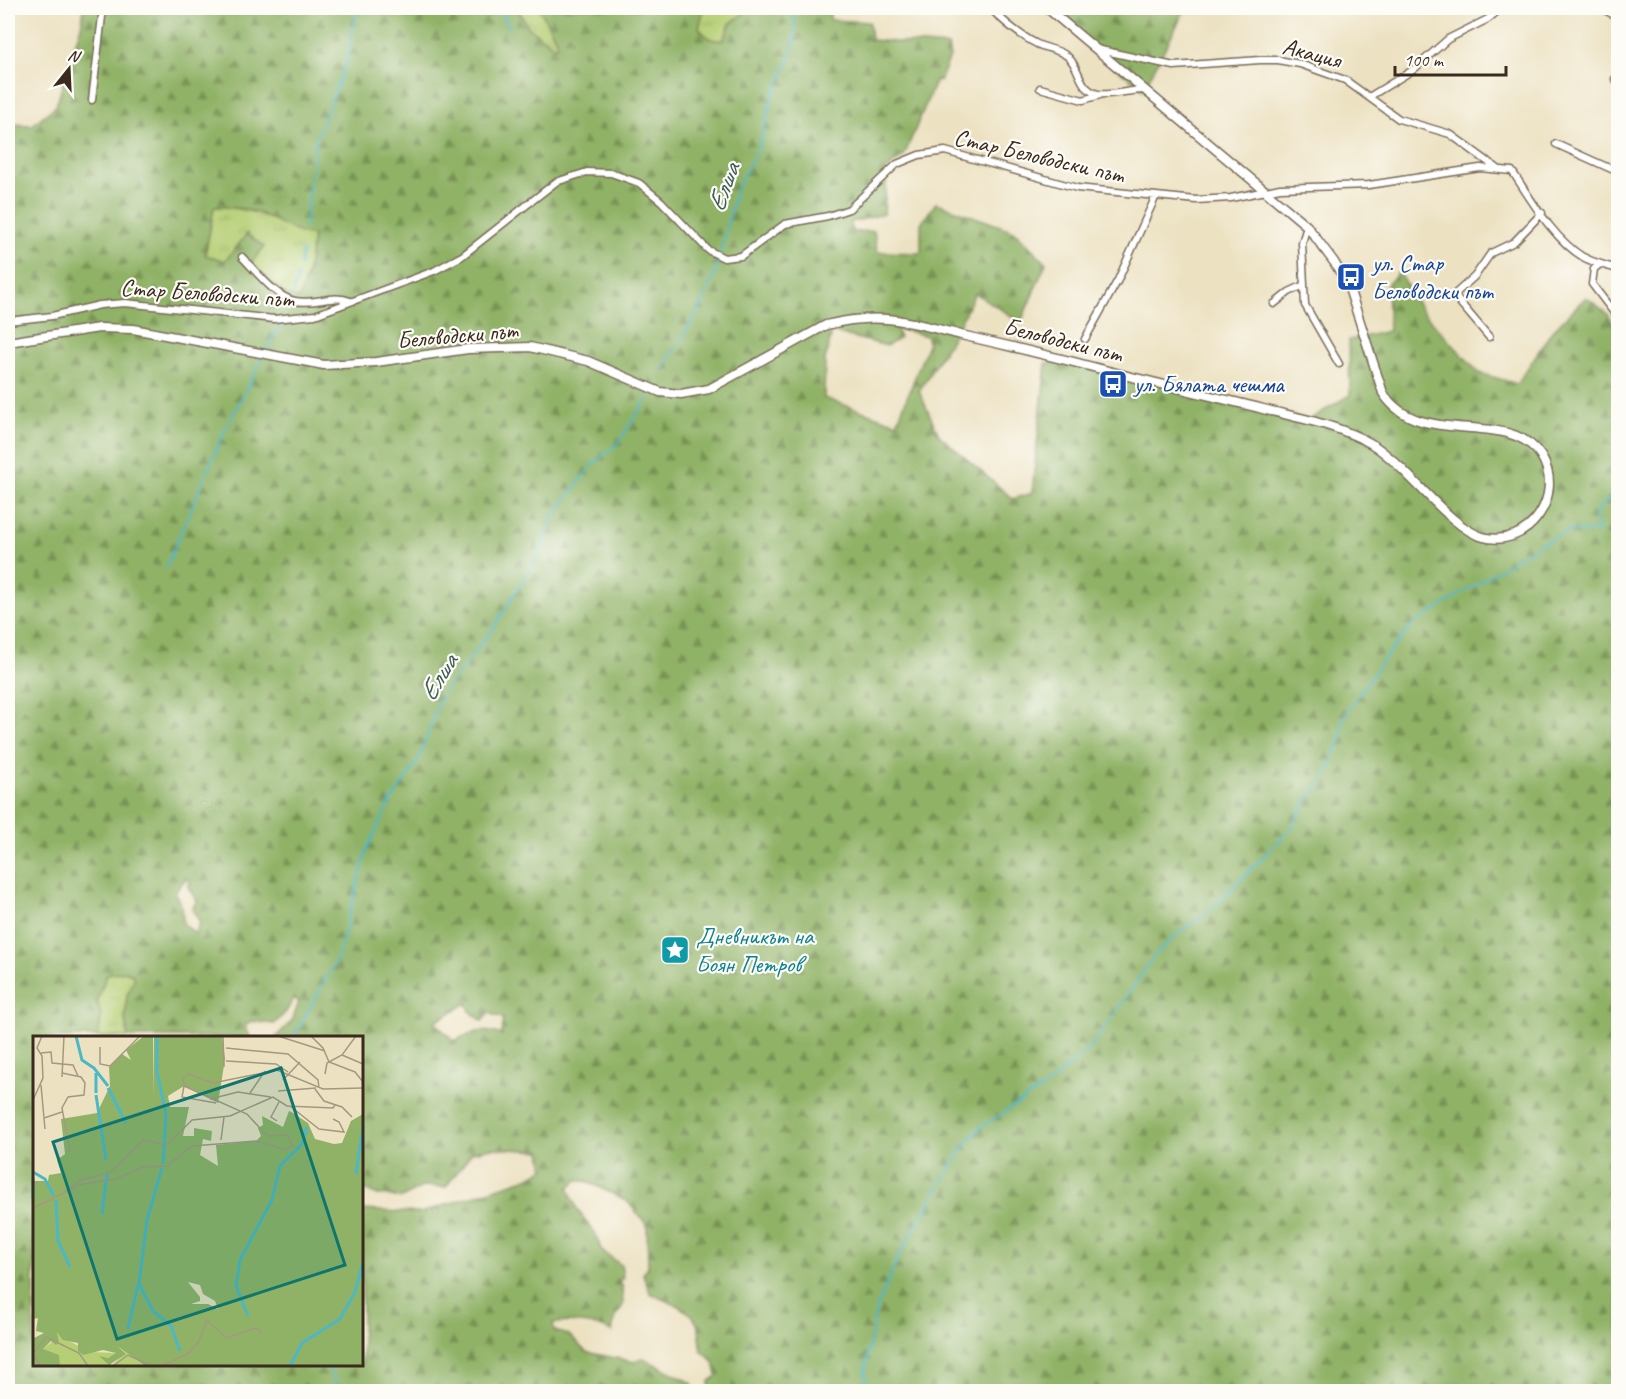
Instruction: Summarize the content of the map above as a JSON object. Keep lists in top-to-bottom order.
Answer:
{
  "streets": {
    "street": ["Акация", "Стар Беловодски път", "Беловодски път"]
  },
  "crossings": [
    ["Акация", "Стар Беловодски път"],
    ["Акация", "Беловодски път"],
    ["Стар Беловодски път", "Беловодски път"]
  ],
  "water": ["Елша"],
  "places": {
    "bus stop": ["ул. Стар Беловодски път", "ул. Бялата чешма"],
    "place": ["Дневникът на Боян Петров"]
  },
  "scale_bar": "100 m",
  "north": "top"
}
